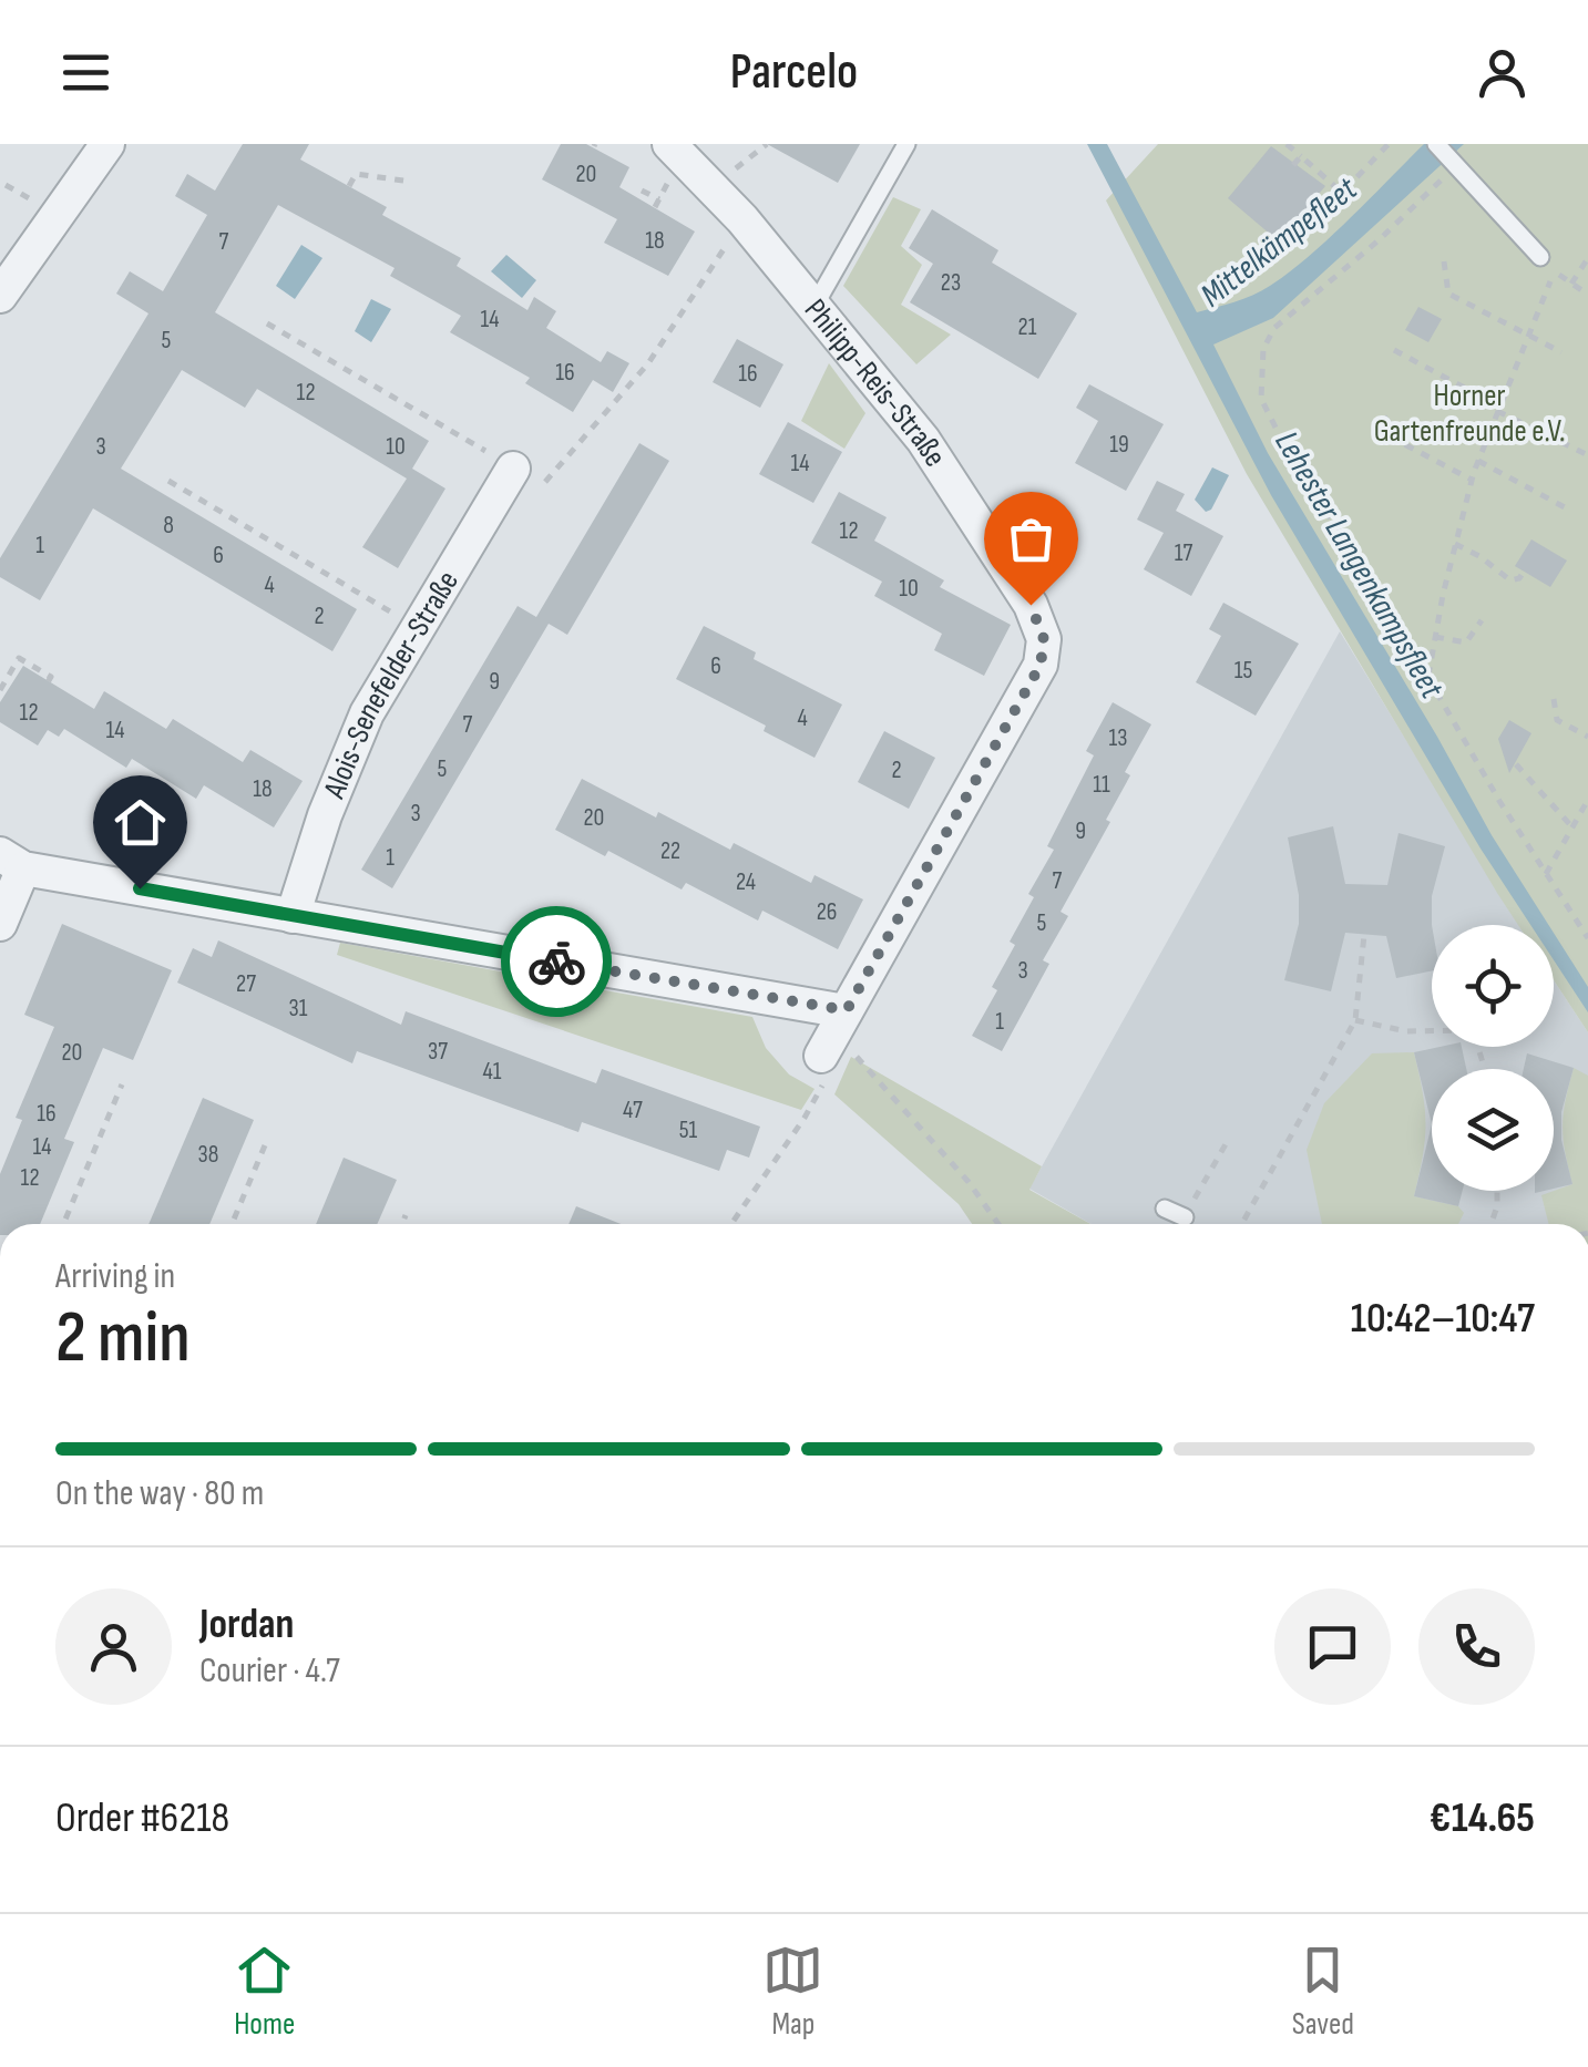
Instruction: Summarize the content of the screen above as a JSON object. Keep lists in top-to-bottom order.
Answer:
{
  "streets": {
    "street": ["Philipp-Reis-Straße", "Alois-Senefelder-Straße"]
  },
  "water": ["Mittelkämpefleet", "Lehester Langenkampsfleet"],
  "parks": ["Horner Gartenfreunde e.V."],
  "house_numbers": [
    "20",
    "18",
    "7",
    "23",
    "14",
    "21",
    "5",
    "16",
    "16",
    "12",
    "19",
    "3",
    "10",
    "14",
    "8",
    "12",
    "1",
    "17",
    "6",
    "4",
    "10",
    "2",
    "6",
    "15",
    "9",
    "12",
    "4",
    "7",
    "14",
    "13",
    "5",
    "2",
    "11",
    "18",
    "3",
    "20",
    "9",
    "22",
    "1",
    "7",
    "24",
    "26",
    "5",
    "3",
    "27",
    "31",
    "1",
    "37",
    "20",
    "41",
    "47",
    "16",
    "51",
    "14",
    "38",
    "12"
  ],
  "page": {
    "header": "Parcelo",
    "heading": ["2 min", "Arriving in", "10:42–10:47"],
    "panel": [
      "Jordan",
      "Courier · 4.7",
      "Order #6218",
      "€14.65"
    ],
    "bar": "On the way · 80 m",
    "tabs": ["Home", "Map", "Saved"]
  }
}
